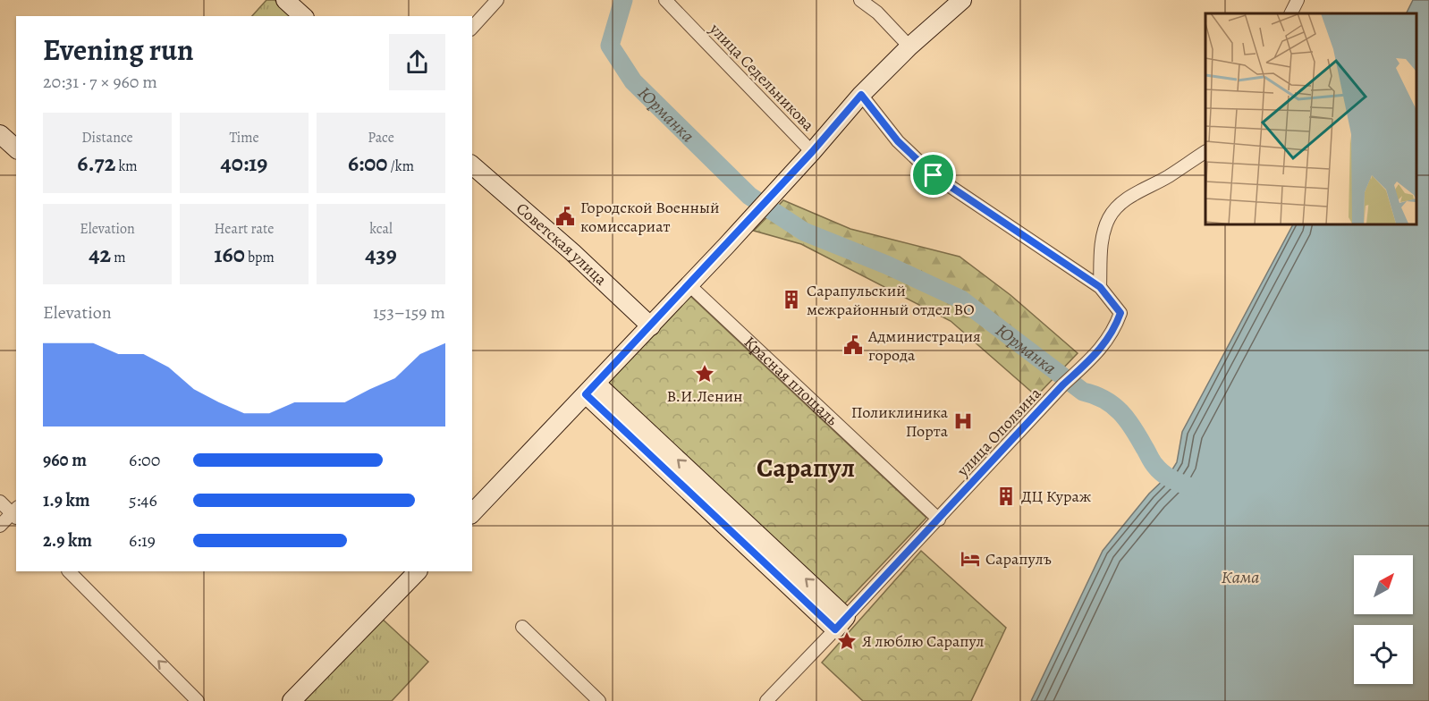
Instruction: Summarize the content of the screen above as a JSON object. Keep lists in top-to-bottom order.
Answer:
{
  "streets": {
    "main road": ["Советская улица"],
    "street": ["улица Седельникова", "Красная площадь", "улица Оползина"]
  },
  "crossings": [
    ["Красная площадь", "улица Оползина"]
  ],
  "districts": ["Сарапул"],
  "water": ["Юрманка", "Кама"],
  "places": {
    "public building": ["Городской Военный комиссариат", "Администрация города"],
    "building": ["Сарапульский межрайонный отдел ВО", "ДЦ Кураж"],
    "place": ["В.И.Ленин", "Я люблю Сарапул"],
    "hospital": ["Поликлиника Порта"],
    "hotel": ["Сарапулъ"]
  },
  "north": "top right",
  "page": {
    "heading": ["Evening run", "20:31 · 7 × 960 m"],
    "stats": [
      ["Distance", "6.72 km"],
      ["Time", "40:19"],
      ["Pace", "6:00 /km"],
      ["Elevation", "42 m"],
      ["Heart rate", "160 bpm"],
      ["kcal", "439"]
    ],
    "chart": ["Elevation", "153–159 m"],
    "list": [
      {
        "name": "960 m",
        "note": "6:00"
      },
      {
        "name": "1.9 km",
        "note": "5:46"
      },
      {
        "name": "2.9 km",
        "note": "6:19"
      }
    ]
  }
}
